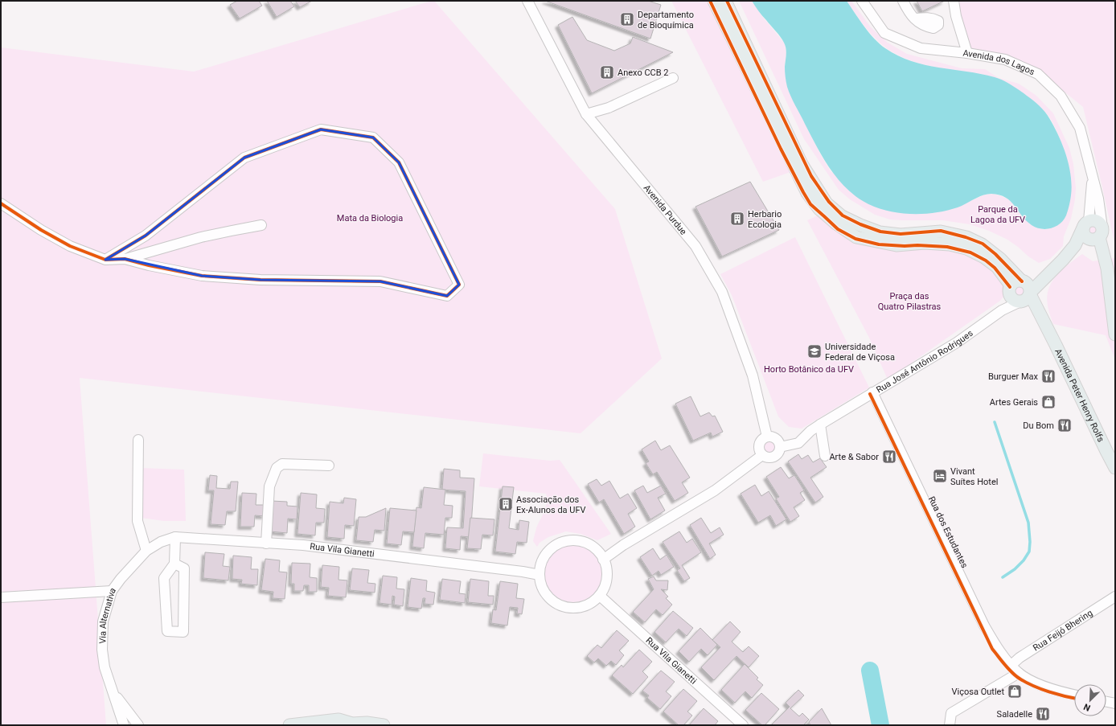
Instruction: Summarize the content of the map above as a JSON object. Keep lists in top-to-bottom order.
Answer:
{
  "streets": {
    "main road": ["Avenida Peter Henry Rolfs"],
    "street": [
      "Avenida dos Lagos",
      "Avenida Purdue",
      "Rua José Antônio Rodrigues",
      "Rua dos Estudantes",
      "Rua Vila Gianetti",
      "Via Alternativa",
      "Rua Feijó Bhering"
    ]
  },
  "crossings": [
    ["Avenida Purdue", "Rua José Antônio Rodrigues"],
    ["Rua José Antônio Rodrigues", "Avenida Peter Henry Rolfs"],
    ["Rua José Antônio Rodrigues", "Rua dos Estudantes"],
    ["Rua dos Estudantes", "Rua Feijó Bhering"],
    ["Rua Vila Gianetti", "Via Alternativa"]
  ],
  "parks": [
    "Parque da Lagoa da UFV",
    "Mata da Biologia",
    "Praça das Quatro Pilastras",
    "Horto Botânico da UFV"
  ],
  "places": {
    "building": [
      "Departamento de Bioquímica",
      "Anexo CCB 2",
      "Herbario Ecologia",
      "Associação dos Ex-Alunos da UFV"
    ],
    "school or university": ["Universidade Federal de Viçosa"],
    "restaurant": [
      "Burguer Max",
      "Du Bom",
      "Arte & Sabor",
      "Saladelle"
    ],
    "shop": ["Artes Gerais", "Viçosa Outlet"],
    "hotel": ["Vivant Suítes Hotel"]
  },
  "north": "bottom left"
}
